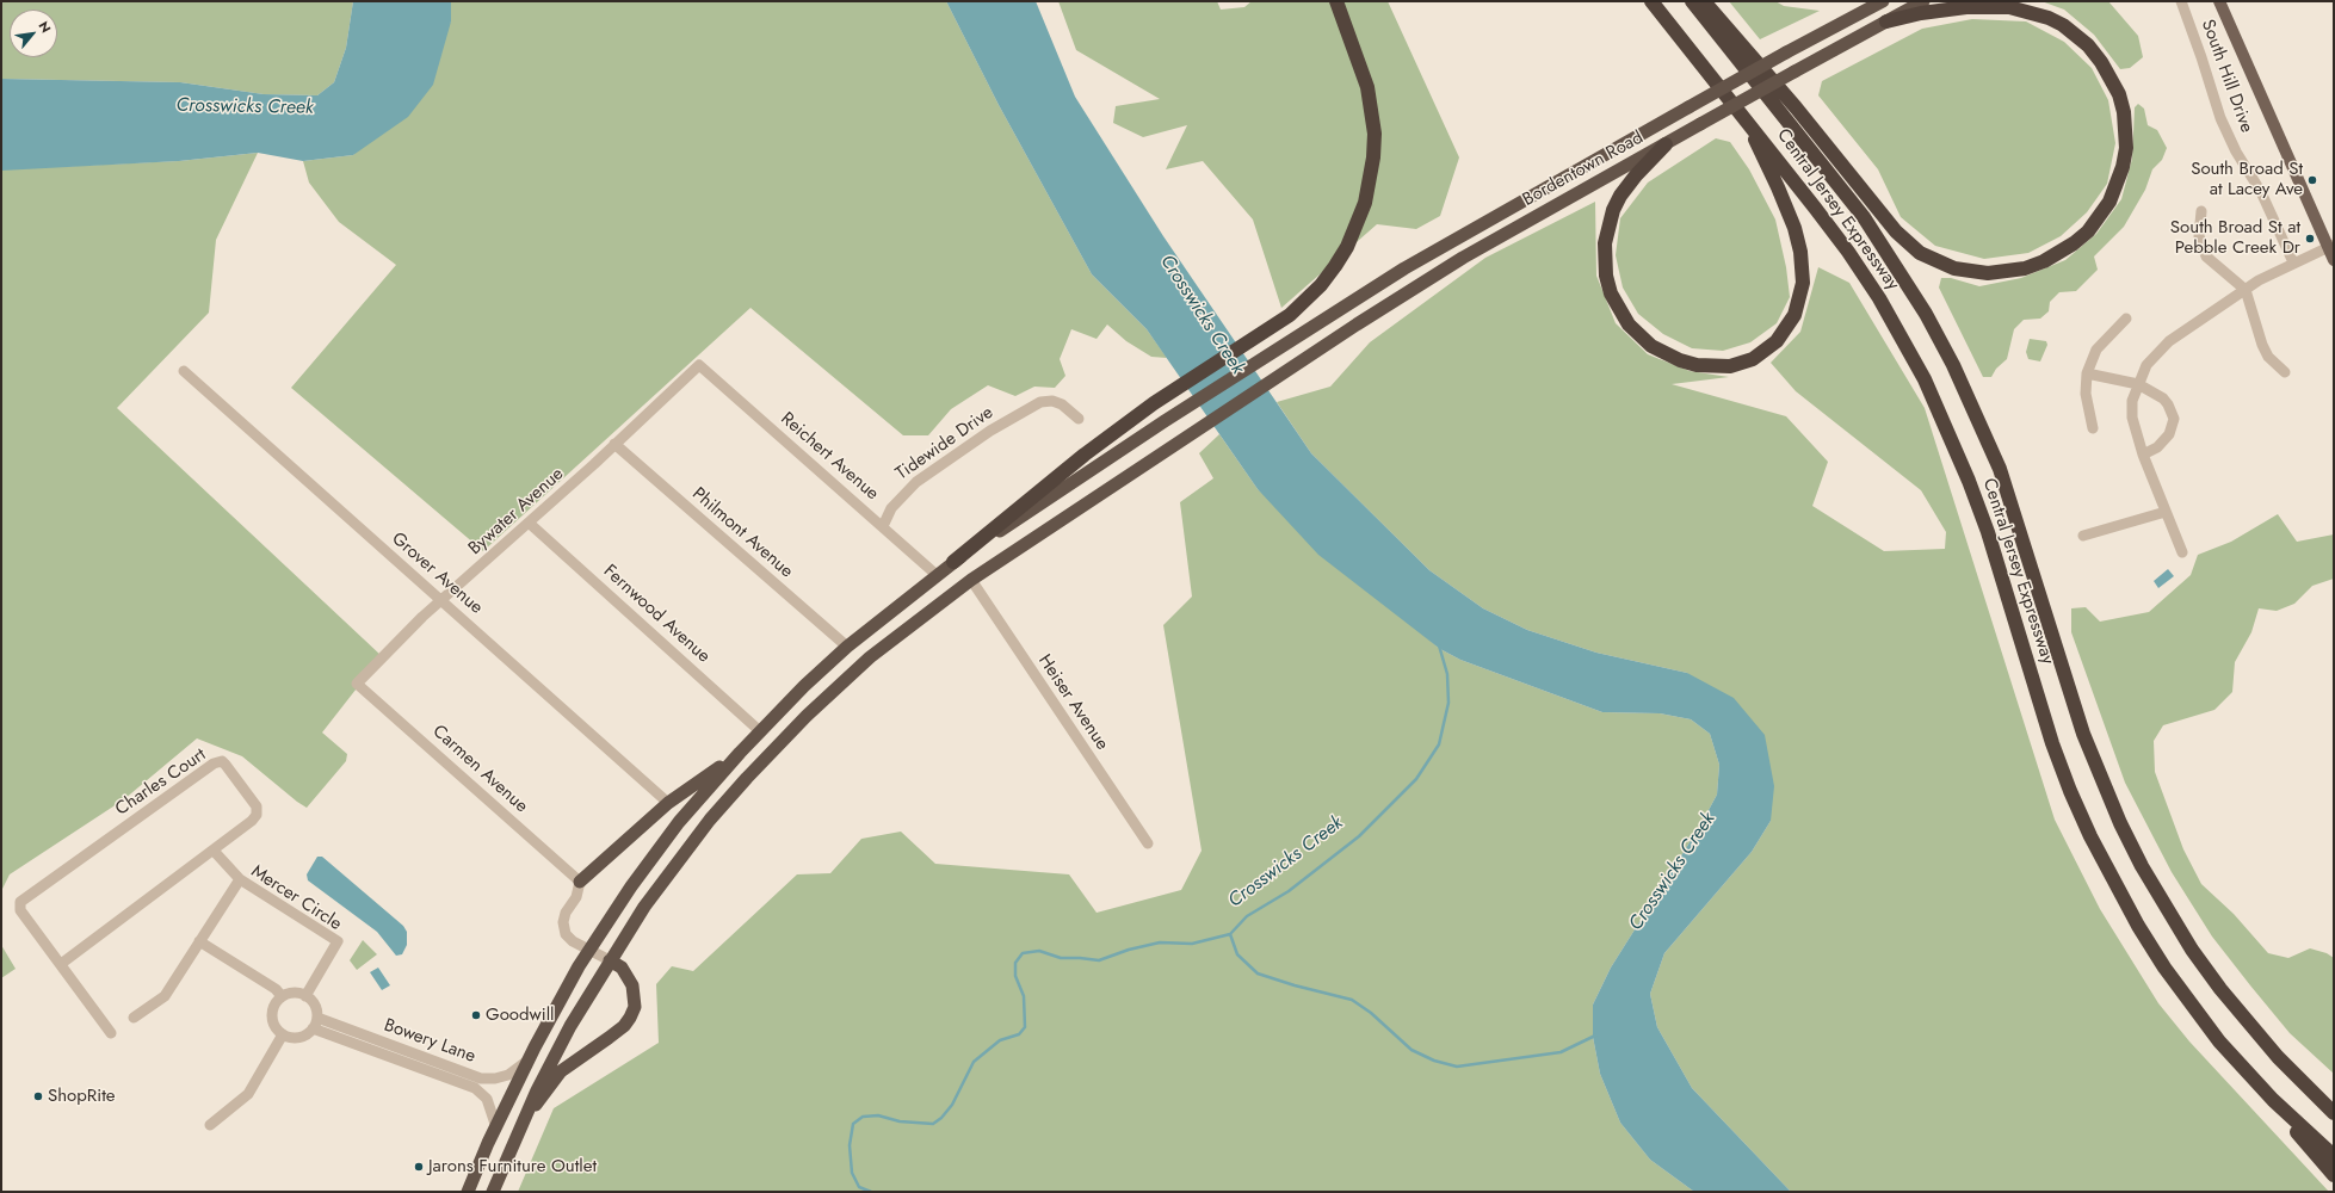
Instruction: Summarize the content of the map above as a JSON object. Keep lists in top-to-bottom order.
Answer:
{
  "streets": {
    "highway": ["Bordentown Road", "Central Jersey Expressway"],
    "street": [
      "South Hill Drive",
      "Tidewide Drive",
      "Reichert Avenue",
      "Bywater Avenue",
      "Philmont Avenue",
      "Grover Avenue",
      "Fernwood Avenue",
      "Heiser Avenue",
      "Carmen Avenue",
      "Charles Court",
      "Mercer Circle",
      "Bowery Lane"
    ]
  },
  "crossings": [
    ["Bordentown Road", "Reichert Avenue"],
    ["Bordentown Road", "Philmont Avenue"],
    ["Bordentown Road", "Fernwood Avenue"],
    ["Bordentown Road", "Heiser Avenue"],
    ["Tidewide Drive", "Reichert Avenue"],
    ["Reichert Avenue", "Bywater Avenue"],
    ["Bywater Avenue", "Philmont Avenue"],
    ["Bywater Avenue", "Grover Avenue"],
    ["Bywater Avenue", "Fernwood Avenue"],
    ["Bywater Avenue", "Carmen Avenue"],
    ["Mercer Circle", "Bowery Lane"]
  ],
  "water": ["Crosswicks Creek"],
  "places": [
    "South Broad St at Lacey Ave",
    "South Broad St at Pebble Creek Dr",
    "Goodwill",
    "ShopRite",
    "Jarons Furniture Outlet"
  ],
  "north": "top right"
}
